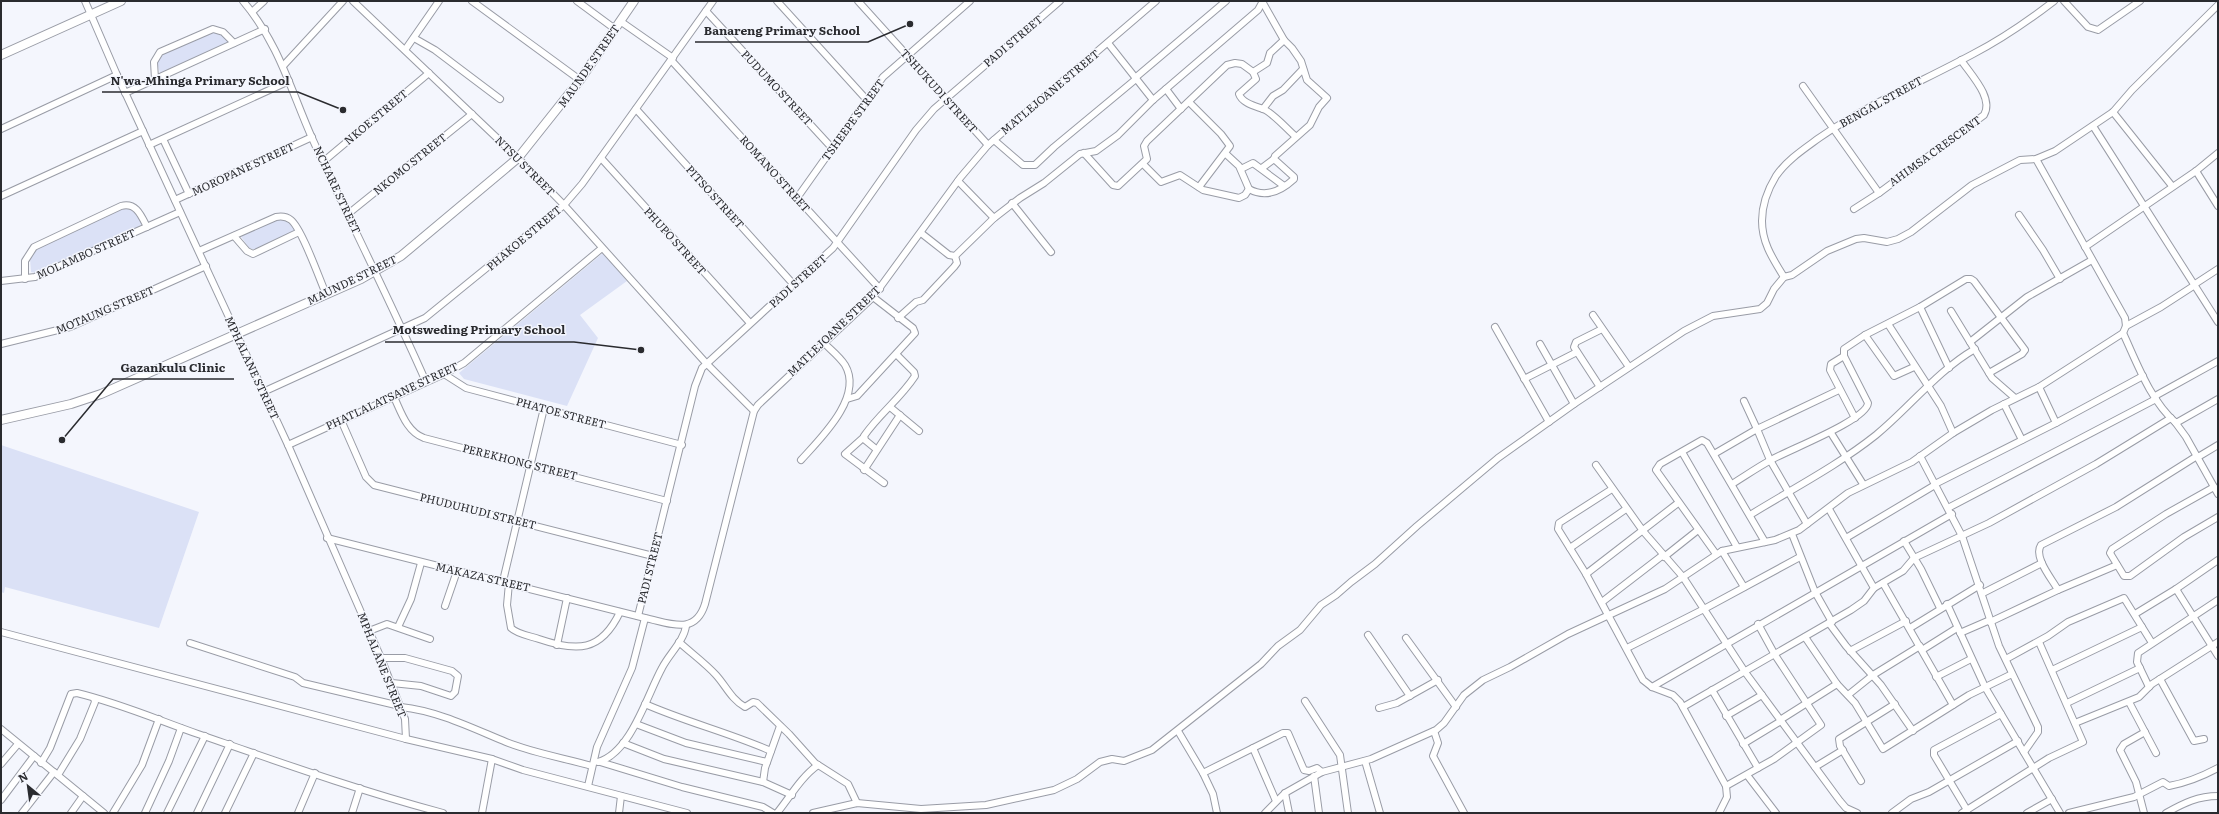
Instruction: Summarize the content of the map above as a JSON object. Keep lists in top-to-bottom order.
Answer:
{
  "streets": {
    "street": [
      "PADI STREET",
      "MAUNDE STREET",
      "PUDUMO STREET",
      "TSHUKUDI STREET",
      "MATLEJOANE STREET",
      "BENGAL STREET",
      "NKOE STREET",
      "TSHEEPE STREET",
      "AHIMSA CRESCENT",
      "NKOMO STREET",
      "NTSU STREET",
      "MOROPANE STREET",
      "ROMANO STREET",
      "NCHARE STREET",
      "PITSO STREET",
      "PHAKOE STREET",
      "PHUPO STREET",
      "MOLAMBO STREET",
      "MOTAUNG STREET",
      "MPHALANE STREET",
      "PHATLALATSANE STREET",
      "PHATOE STREET",
      "PEREKHONG STREET",
      "PHUDUHUDI STREET",
      "MAKAZA STREET"
    ]
  },
  "crossings": [
    ["PADI STREET", "TSHUKUDI STREET"],
    ["PADI STREET", "NTSU STREET"],
    ["PADI STREET", "ROMANO STREET"],
    ["PADI STREET", "PITSO STREET"],
    ["PADI STREET", "PHUPO STREET"],
    ["PADI STREET", "PHATOE STREET"],
    ["PADI STREET", "PEREKHONG STREET"],
    ["PADI STREET", "PHUDUHUDI STREET"],
    ["PADI STREET", "MAKAZA STREET"],
    ["MAUNDE STREET", "NTSU STREET"],
    ["MAUNDE STREET", "ROMANO STREET"],
    ["MAUNDE STREET", "NCHARE STREET"],
    ["MAUNDE STREET", "MPHALANE STREET"],
    ["PUDUMO STREET", "TSHEEPE STREET"],
    ["PUDUMO STREET", "PHAKOE STREET"],
    ["TSHUKUDI STREET", "MATLEJOANE STREET"],
    ["TSHUKUDI STREET", "TSHEEPE STREET"],
    ["MATLEJOANE STREET", "NTSU STREET"],
    ["MATLEJOANE STREET", "ROMANO STREET"],
    ["BENGAL STREET", "AHIMSA CRESCENT"],
    ["NKOE STREET", "NTSU STREET"],
    ["NKOE STREET", "NCHARE STREET"],
    ["TSHEEPE STREET", "ROMANO STREET"],
    ["NKOMO STREET", "NTSU STREET"],
    ["NKOMO STREET", "NCHARE STREET"],
    ["NTSU STREET", "PHAKOE STREET"],
    ["NTSU STREET", "PHATLALATSANE STREET"],
    ["MOROPANE STREET", "NCHARE STREET"],
    ["MOROPANE STREET", "MPHALANE STREET"],
    ["ROMANO STREET", "PHAKOE STREET"],
    ["NCHARE STREET", "PHAKOE STREET"],
    ["NCHARE STREET", "PHATLALATSANE STREET"],
    ["PITSO STREET", "PHAKOE STREET"],
    ["PHAKOE STREET", "PHUPO STREET"],
    ["PHAKOE STREET", "MPHALANE STREET"],
    ["MOLAMBO STREET", "MPHALANE STREET"],
    ["MOTAUNG STREET", "MPHALANE STREET"],
    ["MPHALANE STREET", "PHATLALATSANE STREET"],
    ["MPHALANE STREET", "MAKAZA STREET"],
    ["PHATLALATSANE STREET", "PHATOE STREET"],
    ["PHATLALATSANE STREET", "PEREKHONG STREET"],
    ["PHATLALATSANE STREET", "PHUDUHUDI STREET"]
  ],
  "places": [
    "Banareng Primary School",
    "N'wa-Mhinga Primary School",
    "Motsweding Primary School",
    "Gazankulu Clinic"
  ],
  "north": "top left"
}
